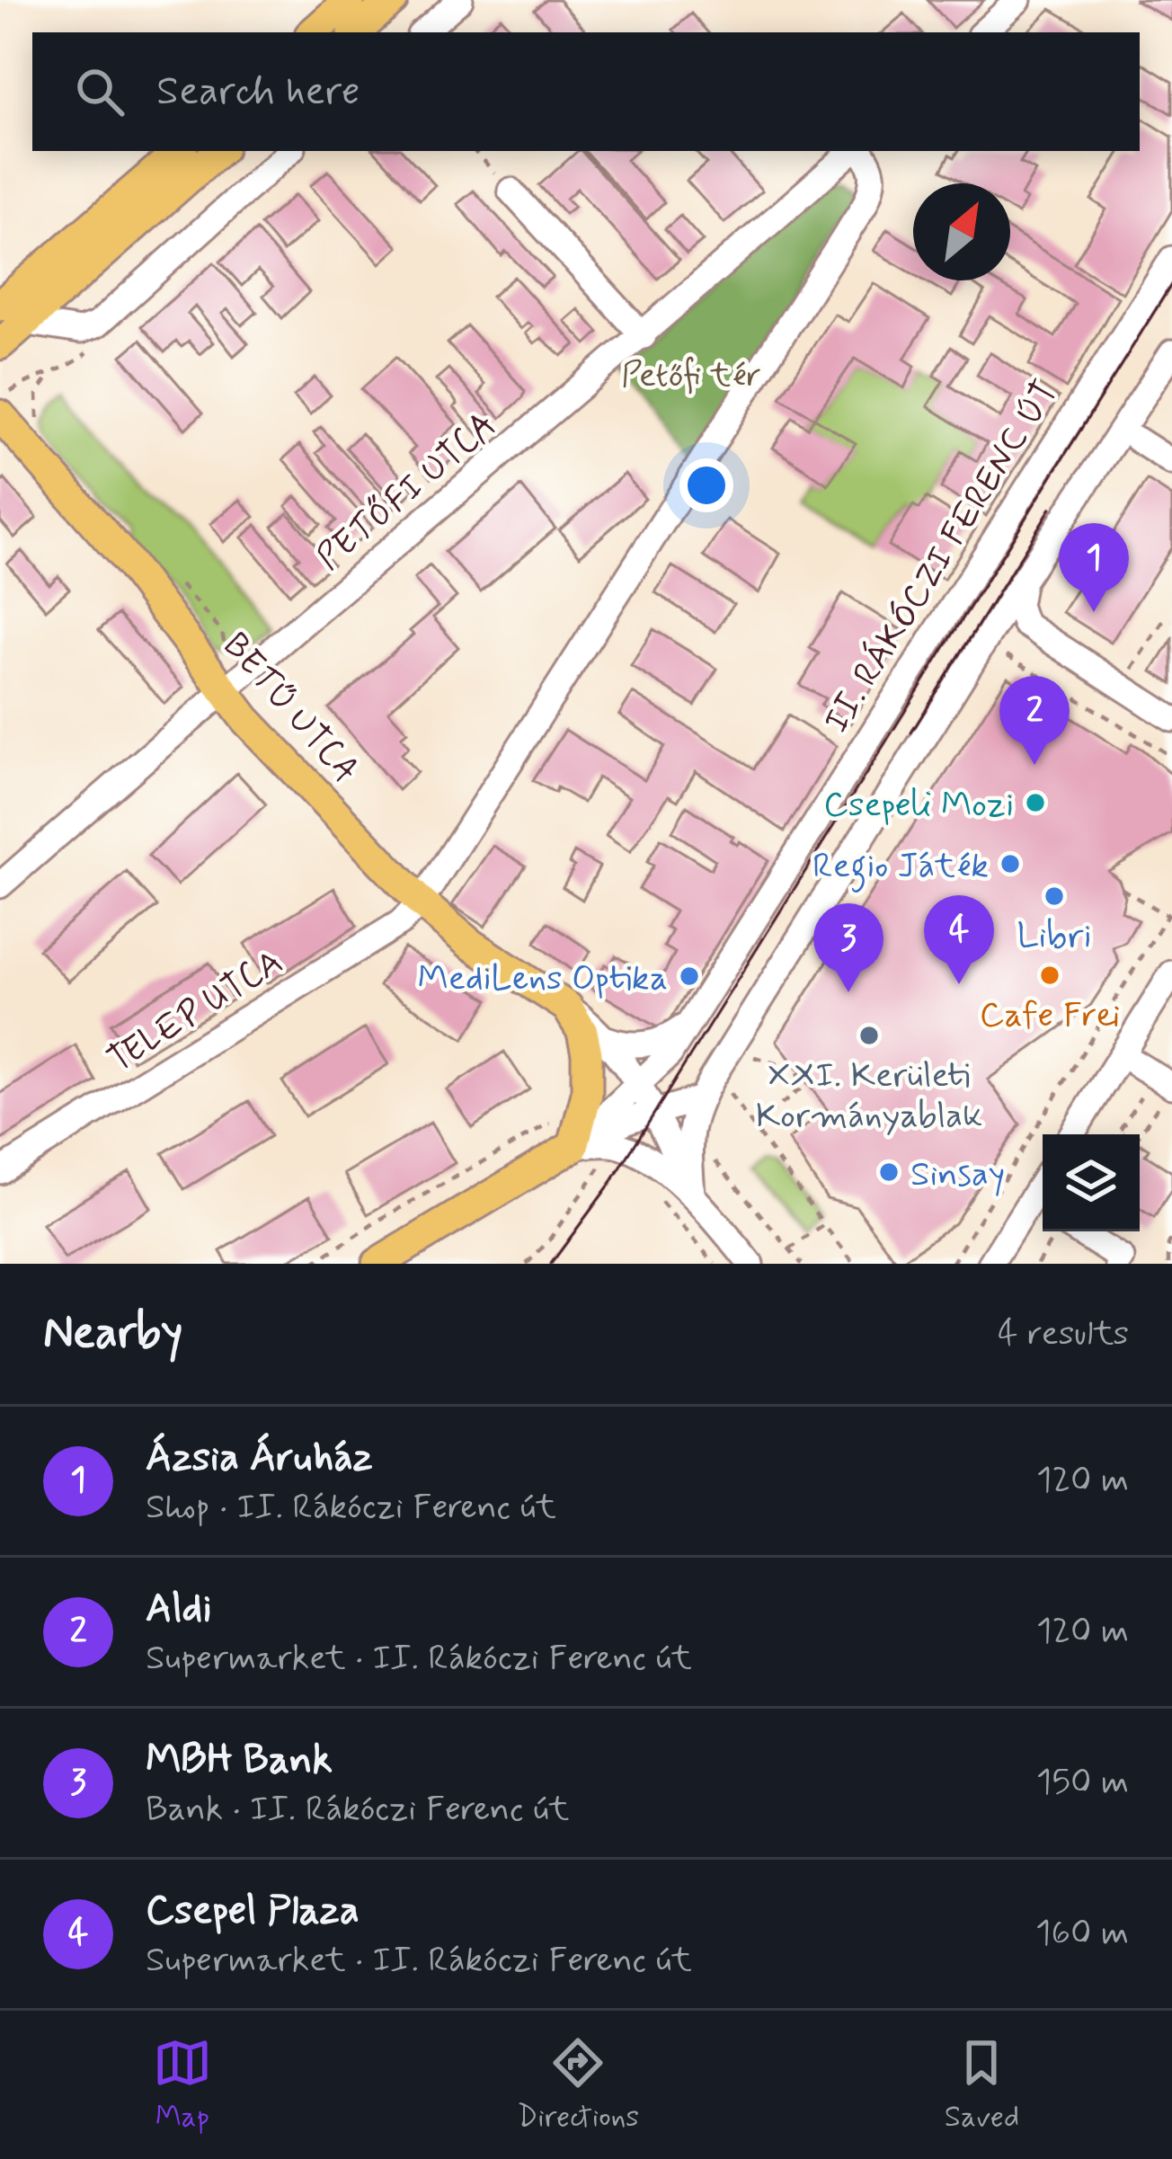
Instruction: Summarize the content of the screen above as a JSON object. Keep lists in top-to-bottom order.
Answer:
{
  "streets": {
    "main road": ["II. RÁKÓCZI FERENC ÚT", "BETŰ UTCA"],
    "street": ["PETŐFI UTCA", "TELEP UTCA"]
  },
  "crossings": [
    ["PETŐFI UTCA", "BETŰ UTCA"],
    ["PETŐFI UTCA", "TELEP UTCA"],
    ["II. RÁKÓCZI FERENC ÚT", "BETŰ UTCA"],
    ["BETŰ UTCA", "TELEP UTCA"]
  ],
  "parks": ["Petőfi tér"],
  "places": [
    "Csepeli Mozi",
    "Regio Játék",
    "Libri",
    "Cafe Frei",
    "MediLens Optika",
    "XXI. Kerületi Kormányablak",
    "Sinsay"
  ],
  "north": "top right",
  "page": {
    "search": "Search here",
    "pins": [
      "1",
      "2",
      "4",
      "3"
    ],
    "heading": ["Nearby", "4 results"],
    "list": [
      {
        "mark": "1",
        "name": "Ázsia Áruház",
        "note": "Shop · II. Rákóczi Ferenc út",
        "value": "120 m"
      },
      {
        "mark": "2",
        "name": "Aldi",
        "note": "Supermarket · II. Rákóczi Ferenc út",
        "value": "120 m"
      },
      {
        "mark": "3",
        "name": "MBH Bank",
        "note": "Bank · II. Rákóczi Ferenc út",
        "value": "150 m"
      },
      {
        "mark": "4",
        "name": "Csepel Plaza",
        "note": "Supermarket · II. Rákóczi Ferenc út",
        "value": "160 m"
      }
    ],
    "nav": ["Map", "Directions", "Saved"]
  }
}
